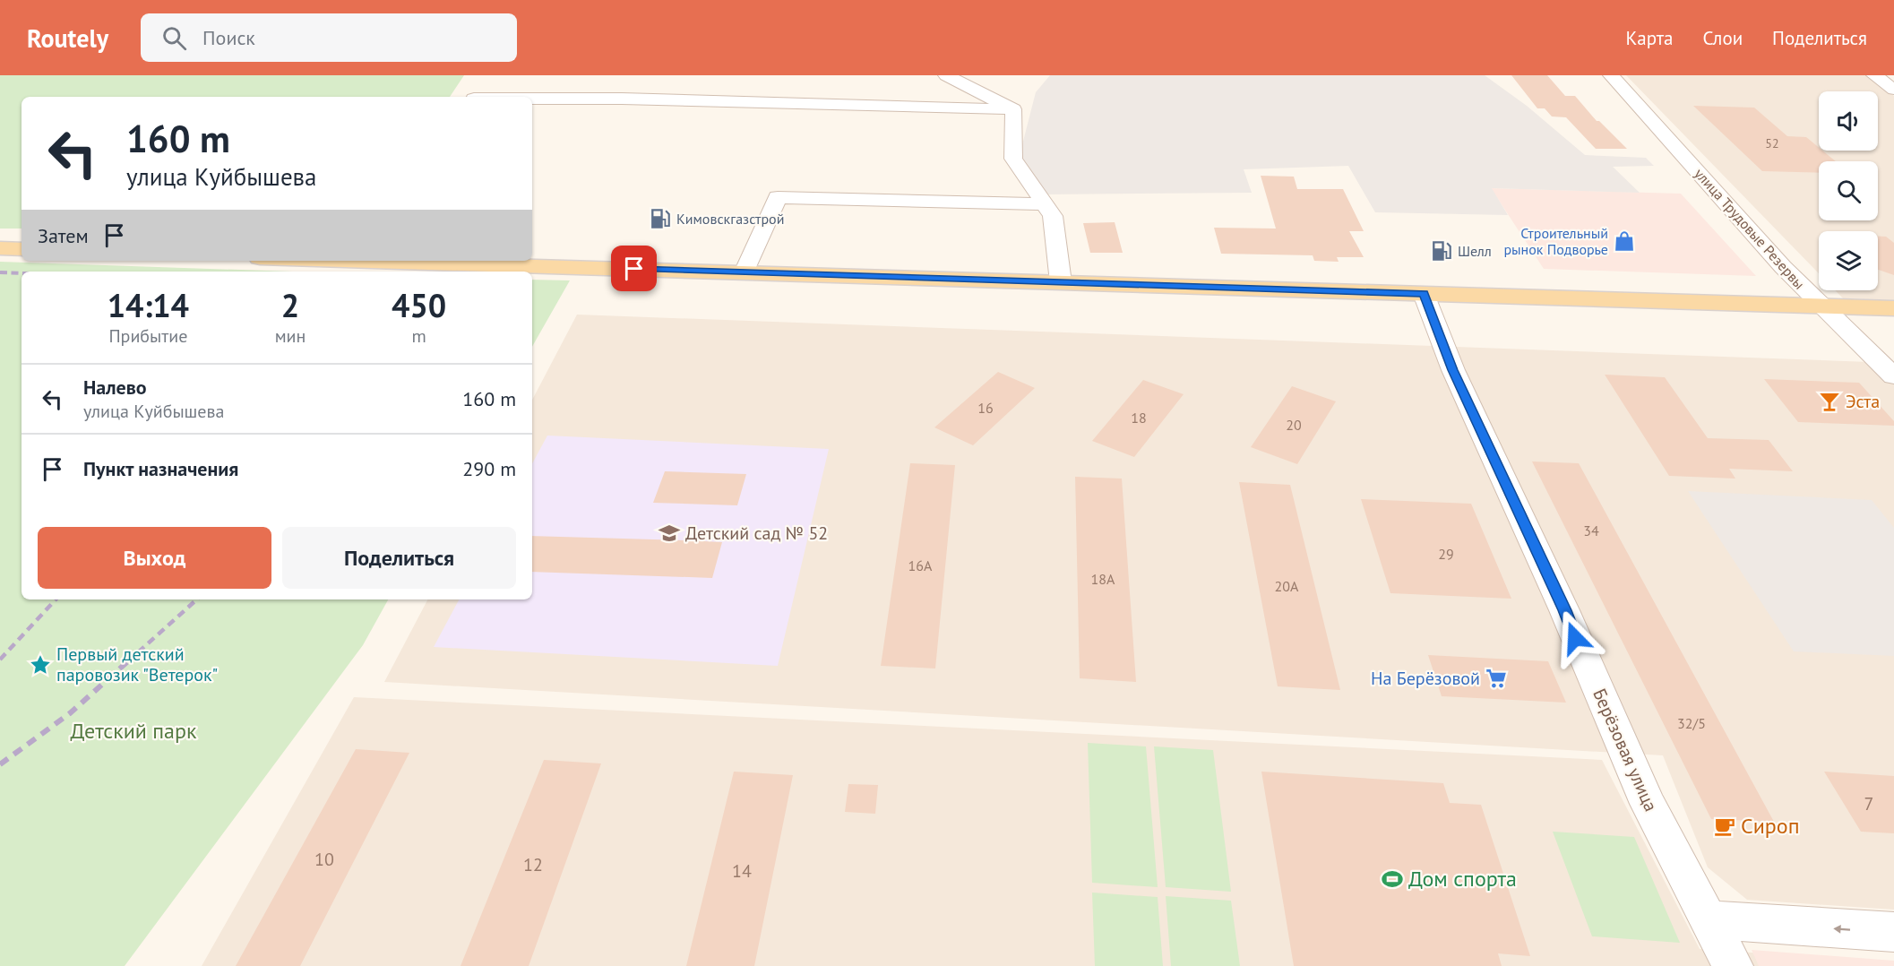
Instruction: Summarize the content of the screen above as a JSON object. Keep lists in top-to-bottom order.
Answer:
{
  "streets": {
    "street": ["улица Трудовые Резервы", "Берёзовая улица"]
  },
  "parks": ["Детский парк"],
  "places": {
    "fuel station": ["Кимовскгазстрой", "Шелл"],
    "shop": ["Строительный рынок Подворье"],
    "bar": ["Эста"],
    "school or university": ["Детский сад № 52"],
    "place": ["Первый детский паровозик \"Ветерок\""],
    "supermarket": ["На Берёзовой"],
    "cafe": ["Сироп"],
    "sports": ["Дом спорта"]
  },
  "house_numbers": [
    "52",
    "16",
    "18",
    "20",
    "34",
    "29",
    "16А",
    "18А",
    "20А",
    "32/5",
    "7",
    "10",
    "12",
    "14"
  ],
  "page": {
    "header": "Routely",
    "search": "Поиск",
    "nav": ["Карта", "Слои", "Поделиться"],
    "turn": ["160 m", "улица Куйбышева"],
    "then": "Затем",
    "eta": [
      "14:14",
      "Прибытие",
      "2",
      "мин",
      "450",
      "m"
    ],
    "list": [
      {
        "name": "Налево",
        "note": "улица Куйбышева",
        "value": "160 m"
      },
      {
        "name": "Пункт назначения",
        "value": "290 m"
      }
    ],
    "buttons": ["Выход", "Поделиться"]
  }
}
